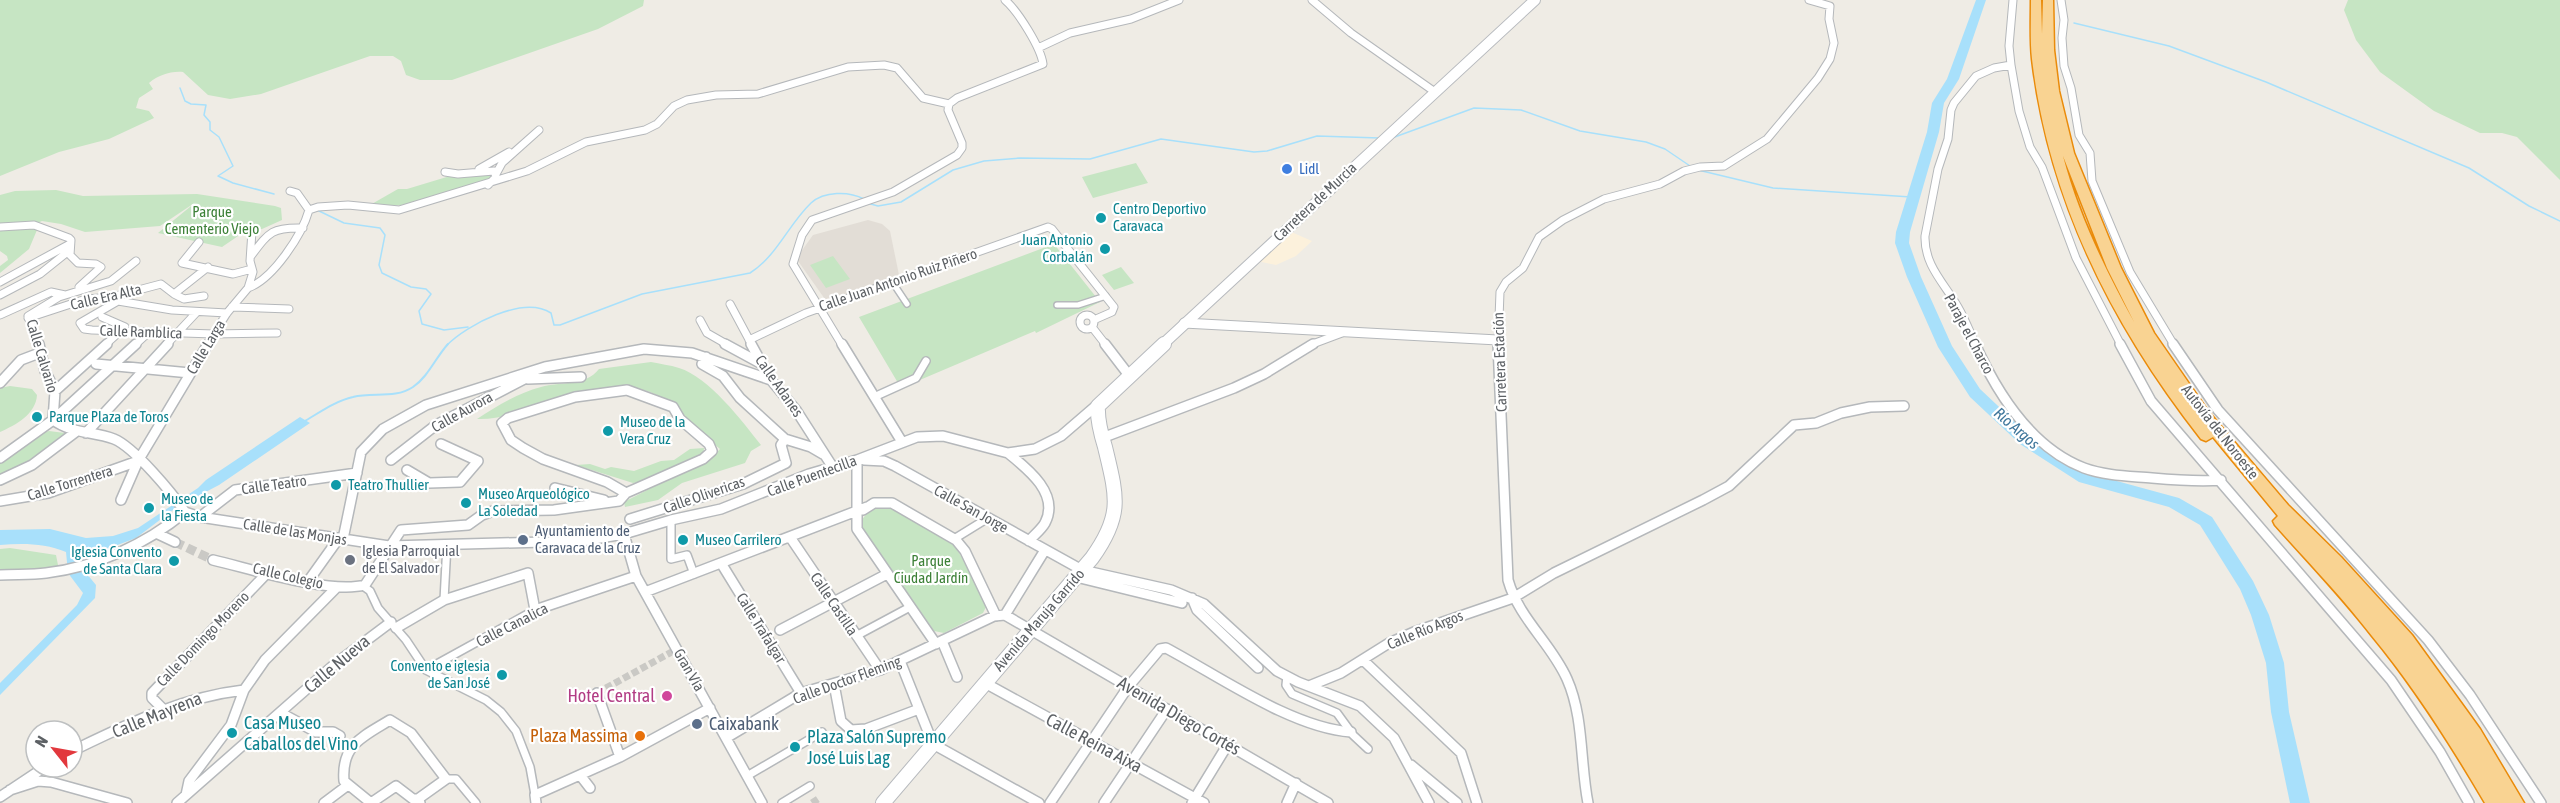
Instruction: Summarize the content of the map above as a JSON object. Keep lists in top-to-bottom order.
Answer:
{
  "streets": {
    "highway": ["Autovía del Noroeste"],
    "main road": ["Carretera de Murcia", "Avenida Maruja Garrido"],
    "street": [
      "Calle Juan Antonio Ruiz Piñero",
      "Calle Era Alta",
      "Calle Ramblica",
      "Paraje el Charco",
      "Calle Larga",
      "Calle Calvario",
      "Carretera Estación",
      "Calle Adanes",
      "Calle Aurora",
      "Calle Puentecilla",
      "Calle Torrentera",
      "Calle Teatro",
      "Calle Olivericas",
      "Calle San Jorge",
      "Calle de las Monjas",
      "Calle Colegio",
      "Calle Castilla",
      "Calle Canalica",
      "Calle Trafalgar",
      "Calle Río Argos",
      "Calle Domingo Moreno",
      "Calle Nueva",
      "Gran Vía",
      "Calle Doctor Fleming",
      "Calle Mayrena",
      "Avenida Diego Cortés",
      "Calle Reina Aixa"
    ]
  },
  "crossings": [
    ["Carretera de Murcia", "Calle Puentecilla"],
    ["Carretera de Murcia", "Avenida Maruja Garrido"],
    ["Calle Juan Antonio Ruiz Piñero", "Calle Adanes"],
    ["Calle Era Alta", "Calle Calvario"],
    ["Calle Ramblica", "Calle Larga"],
    ["Calle Larga", "Calle Torrentera"],
    ["Carretera Estación", "Calle Río Argos"],
    ["Calle Adanes", "Calle Puentecilla"],
    ["Calle Puentecilla", "Calle San Jorge"],
    ["Calle Puentecilla", "Calle de las Monjas"],
    ["Calle Puentecilla", "Avenida Maruja Garrido"],
    ["Calle Puentecilla", "Gran Vía"],
    ["Calle Teatro", "Calle de las Monjas"],
    ["Calle San Jorge", "Avenida Maruja Garrido"],
    ["Calle Colegio", "Calle Domingo Moreno"],
    ["Calle Castilla", "Calle Doctor Fleming"],
    ["Avenida Maruja Garrido", "Avenida Diego Cortés"],
    ["Avenida Maruja Garrido", "Calle Reina Aixa"],
    ["Calle Canalica", "Calle Nueva"],
    ["Calle Canalica", "Gran Vía"],
    ["Calle Trafalgar", "Calle Doctor Fleming"],
    ["Calle Domingo Moreno", "Calle Mayrena"],
    ["Gran Vía", "Calle Doctor Fleming"]
  ],
  "water": ["Río Argos"],
  "parks": ["Parque Cementerio Viejo", "Parque Ciudad Jardín"],
  "places": [
    "Lidl",
    "Centro Deportivo Caravaca",
    "Juan Antonio Corbalán",
    "Parque Plaza de Toros",
    "Museo de la Vera Cruz",
    "Teatro Thullier",
    "Museo Arqueológico La Soledad",
    "Museo de la Fiesta",
    "Ayuntamiento de Caravaca de la Cruz",
    "Museo Carrilero",
    "Iglesia Parroquial de El Salvador",
    "Iglesia Convento de Santa Clara",
    "Convento e iglesia de San José",
    "Hotel Central",
    "Caixabank",
    "Casa Museo Caballos del Vino",
    "Plaza Massima",
    "Plaza Salón Supremo José Luis Lag"
  ],
  "north": "top left"
}
